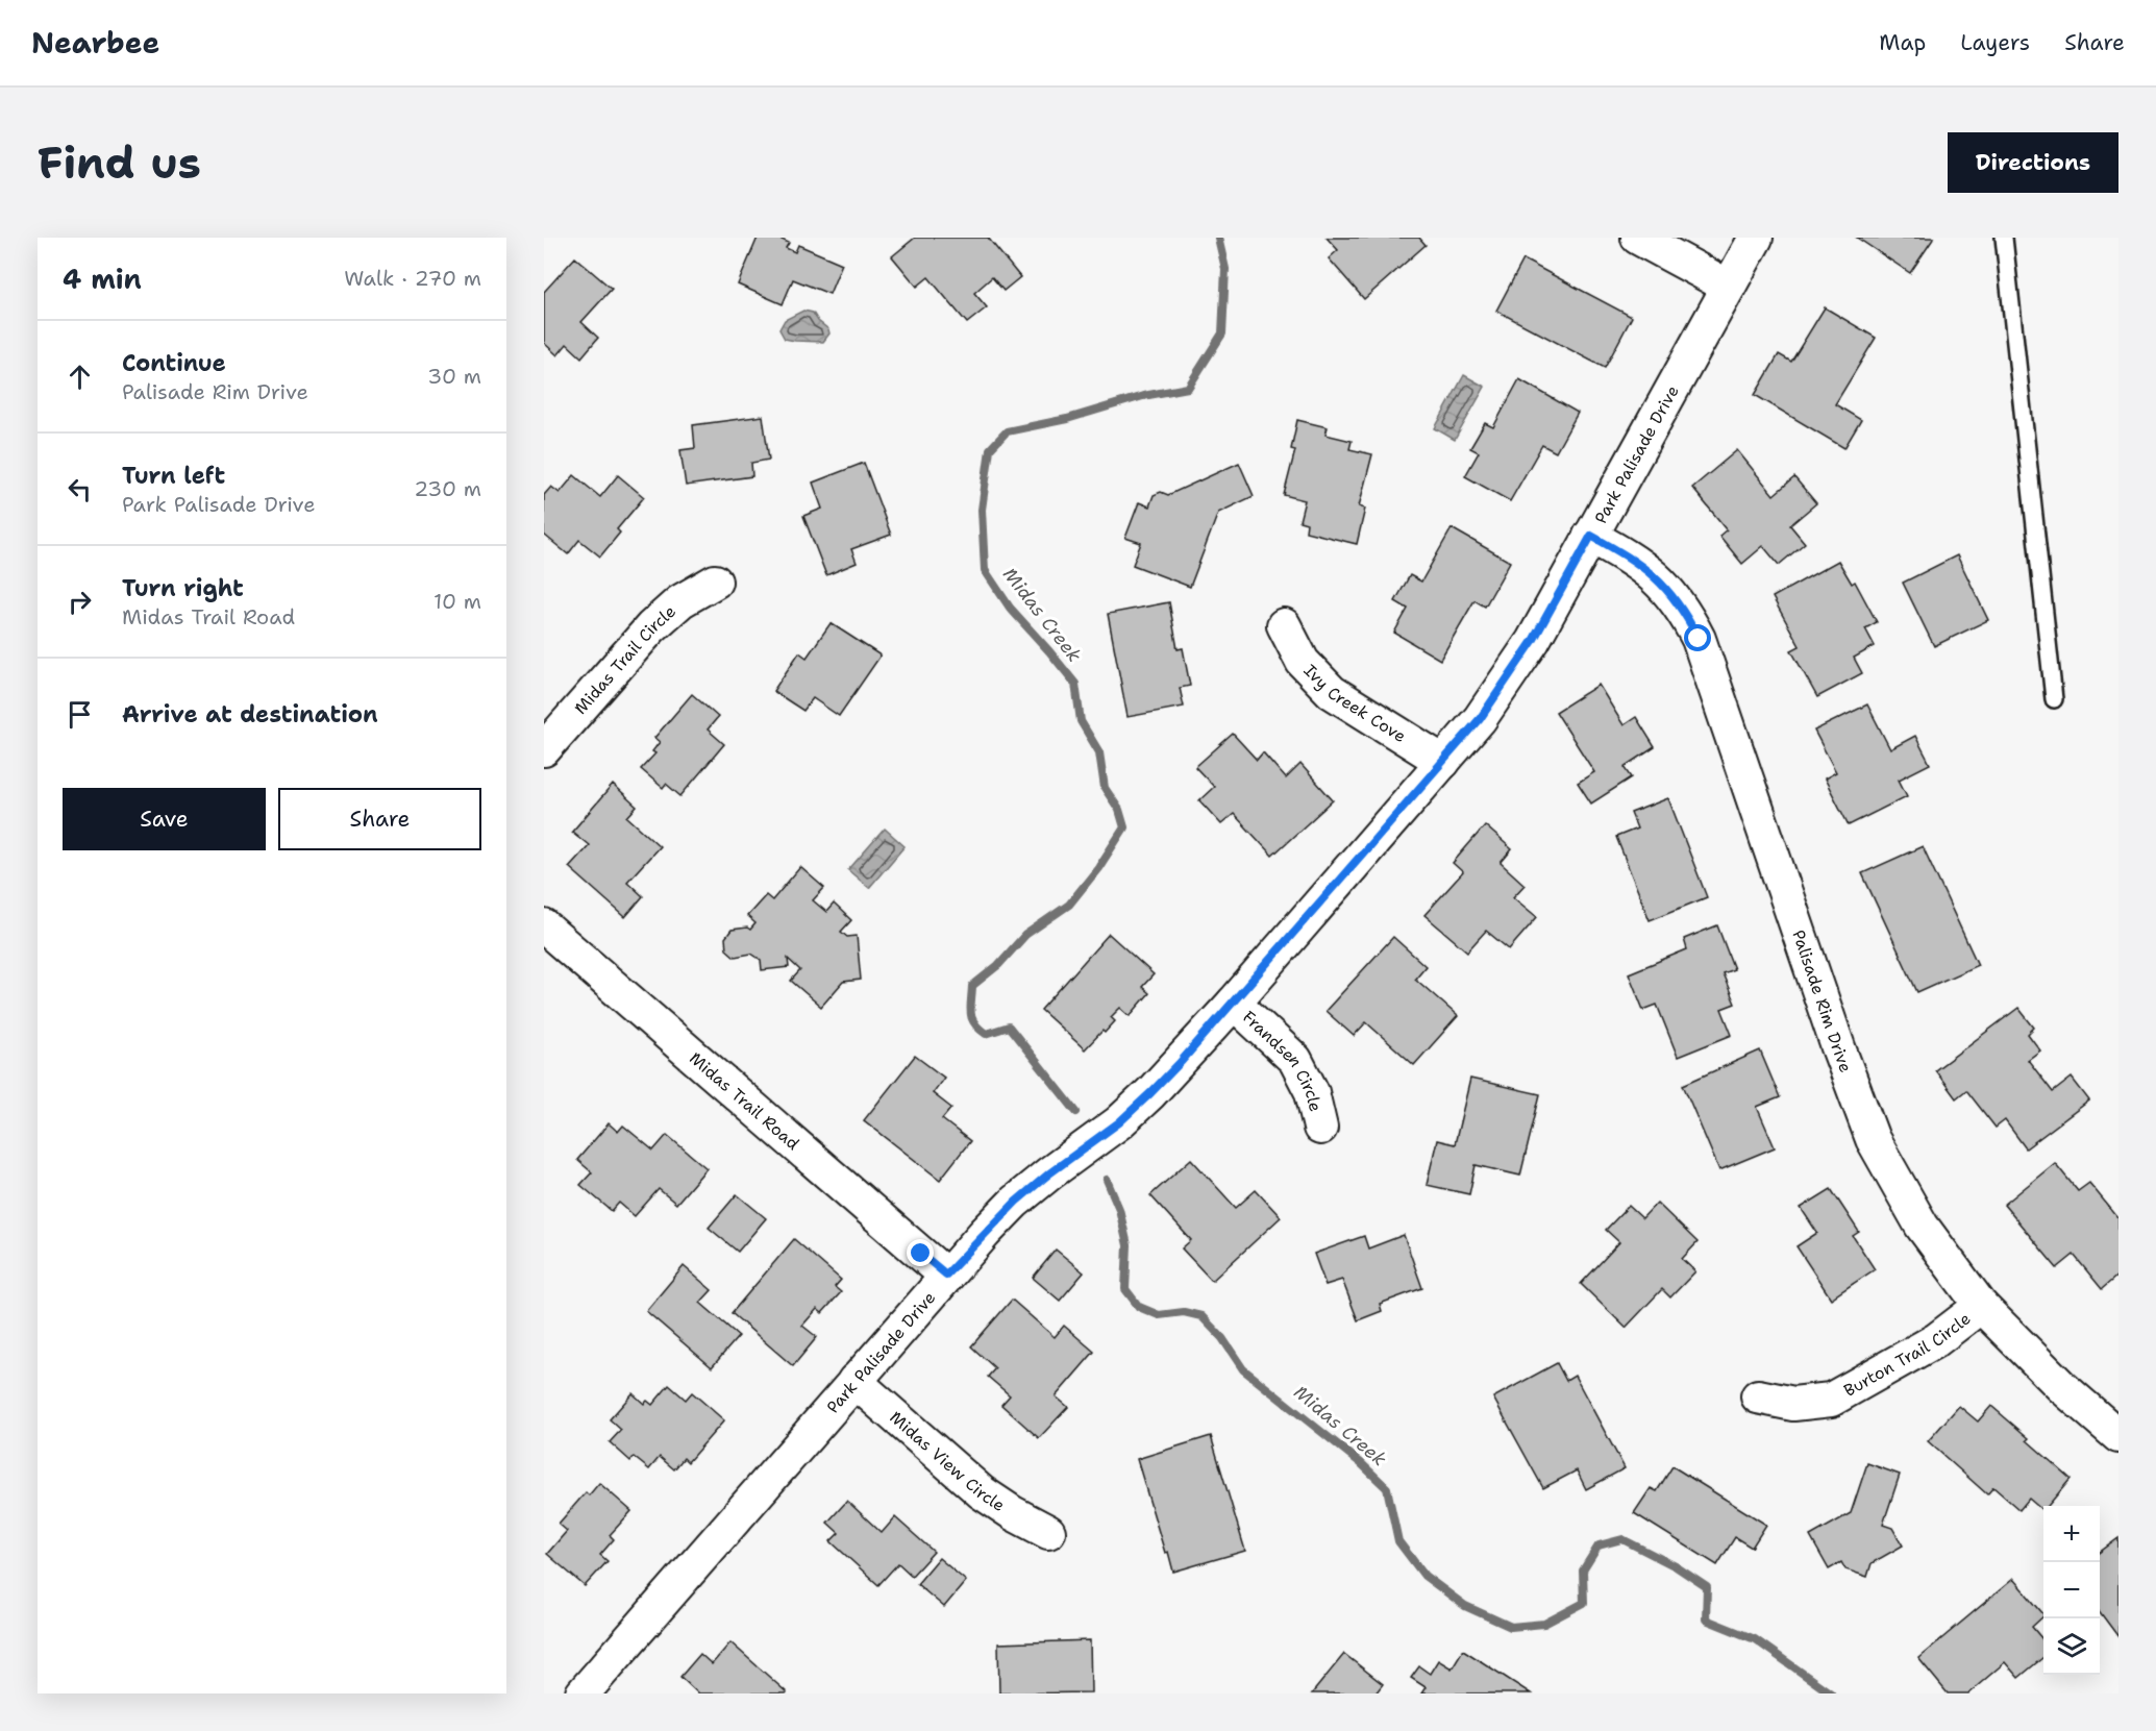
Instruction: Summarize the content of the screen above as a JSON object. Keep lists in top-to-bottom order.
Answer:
{
  "streets": {
    "street": [
      "Park Palisade Drive",
      "Midas Trail Circle",
      "Ivy Creek Cove",
      "Palisade Rim Drive",
      "Frandsen Circle",
      "Midas Trail Road",
      "Burton Trail Circle",
      "Midas View Circle"
    ]
  },
  "crossings": [
    ["Park Palisade Drive", "Ivy Creek Cove"],
    ["Park Palisade Drive", "Palisade Rim Drive"],
    ["Park Palisade Drive", "Frandsen Circle"],
    ["Park Palisade Drive", "Midas Trail Road"],
    ["Park Palisade Drive", "Midas View Circle"],
    ["Palisade Rim Drive", "Burton Trail Circle"]
  ],
  "water": ["Midas Creek"],
  "page": {
    "header": "Nearbee",
    "nav": ["Map", "Layers", "Share"],
    "buttons": [
      "Directions",
      ["Save", "Share"]
    ],
    "title": "Find us",
    "heading": ["4 min", "Walk · 270 m"],
    "list": [
      ["Continue", "Palisade Rim Drive", "30 m"],
      ["Turn left", "Park Palisade Drive", "230 m"],
      ["Turn right", "Midas Trail Road", "10 m"],
      "Arrive at destination"
    ],
    "map_buttons": ["+", "−"]
  }
}
